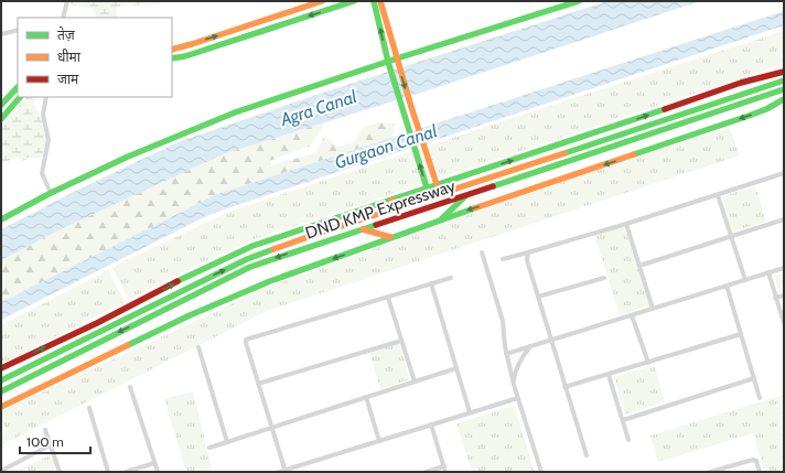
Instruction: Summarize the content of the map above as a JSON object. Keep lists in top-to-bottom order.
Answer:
{
  "streets": {
    "main road": ["DND KMP Expressway"]
  },
  "water": ["Agra Canal", "Gurgaon Canal"],
  "legend": ["तेज़", "धीमा", "जाम"],
  "scale_bar": "100 m"
}
